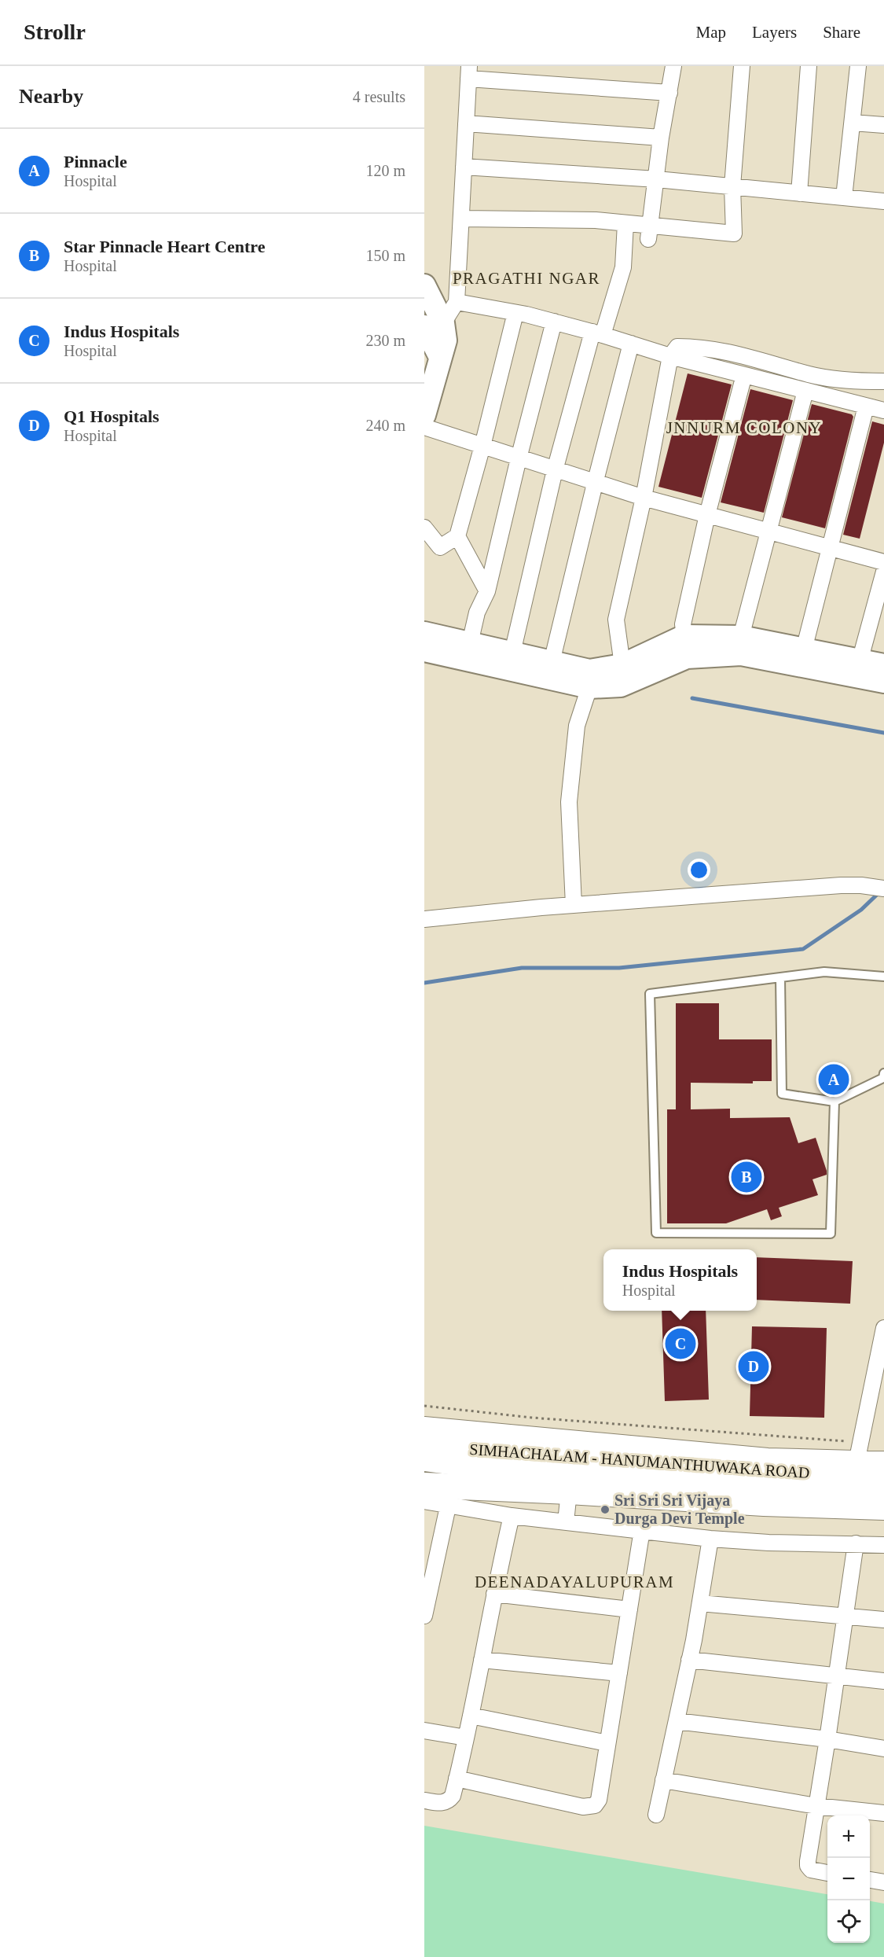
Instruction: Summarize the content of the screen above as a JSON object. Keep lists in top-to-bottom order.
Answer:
{
  "streets": {
    "main road": ["SIMHACHALAM - HANUMANTHUWAKA ROAD"]
  },
  "districts": ["PRAGATHI NGAR", "JNNURM COLONY", "DEENADAYALUPURAM"],
  "places": ["Sri Sri Sri Vijaya Durga Devi Temple"],
  "page": {
    "header": "Strollr",
    "nav": ["Map", "Layers", "Share"],
    "heading": ["Nearby", "4 results"],
    "list": [
      {
        "mark": "A",
        "name": "Pinnacle",
        "note": "Hospital",
        "value": "120 m"
      },
      {
        "mark": "B",
        "name": "Star Pinnacle Heart Centre",
        "note": "Hospital",
        "value": "150 m"
      },
      {
        "mark": "C",
        "name": "Indus Hospitals",
        "note": "Hospital",
        "value": "230 m"
      },
      {
        "mark": "D",
        "name": "Q1 Hospitals",
        "note": "Hospital",
        "value": "240 m"
      }
    ],
    "pins": [
      "A",
      "B",
      "C",
      "D"
    ],
    "popup": ["Indus Hospitals", "Hospital"],
    "map_buttons": ["+", "−"]
  }
}
